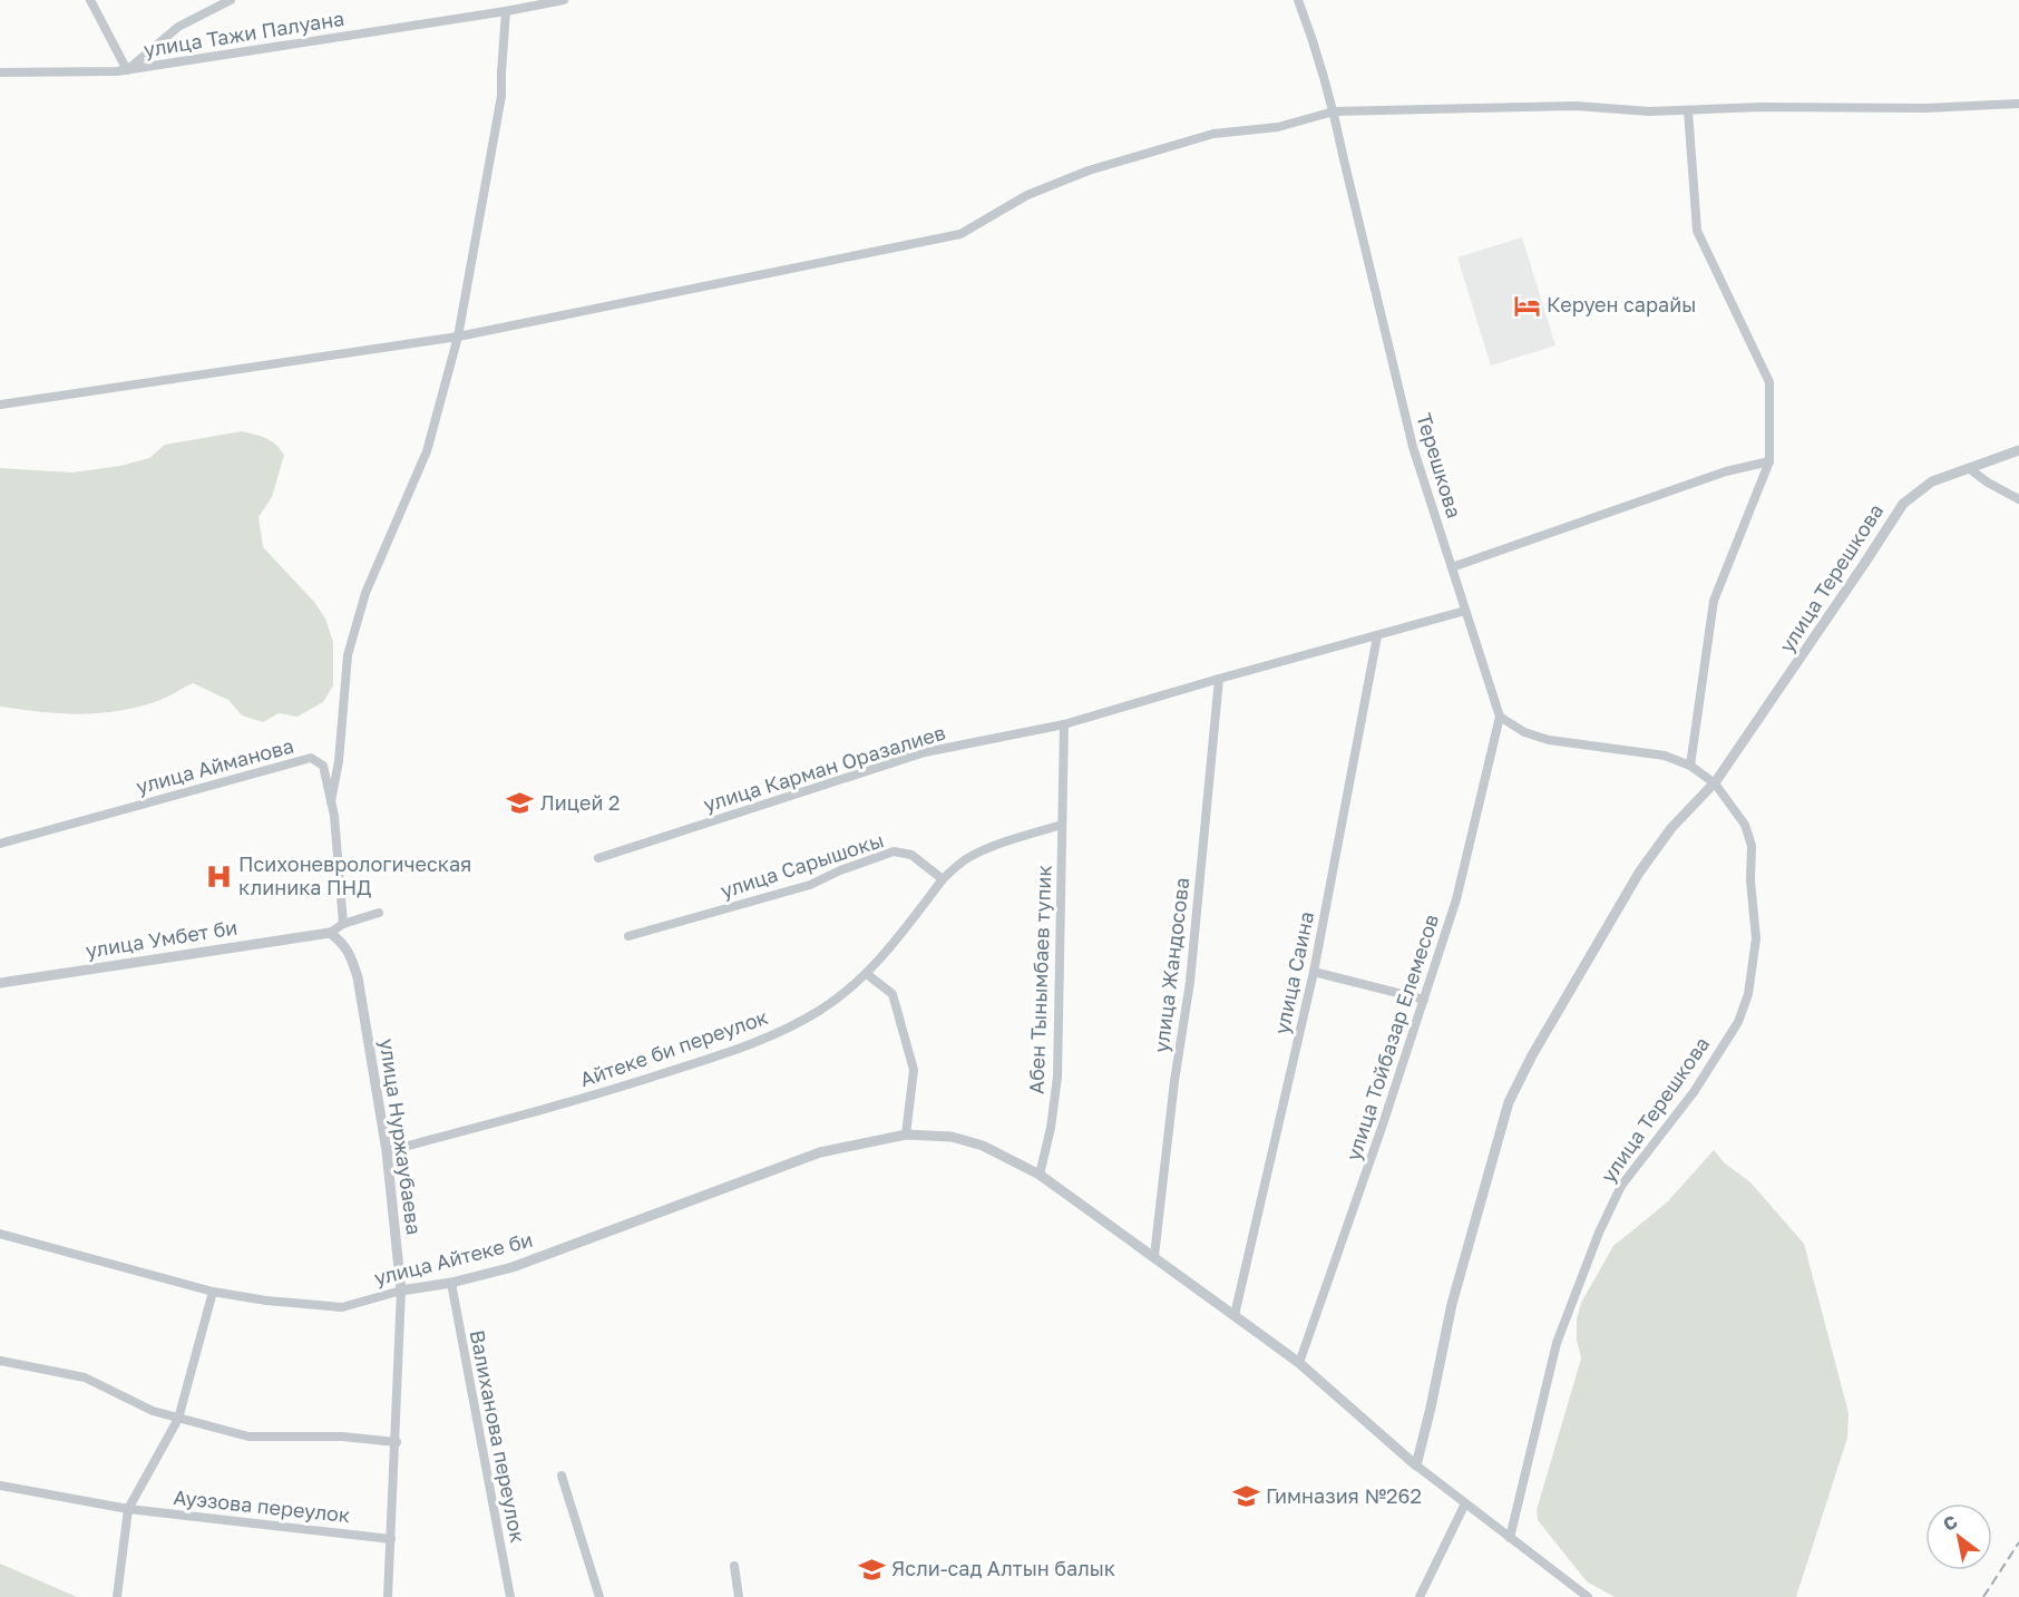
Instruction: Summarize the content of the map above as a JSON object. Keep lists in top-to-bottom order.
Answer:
{
  "streets": {
    "street": [
      "улица Тажи Палуана",
      "Терешкова",
      "улица Терешкова",
      "улица Айманова",
      "улица Карман Оразалиев",
      "улица Сарышокы",
      "улица Умбет би",
      "улица Жандосова",
      "улица Саина",
      "Абен Тынымбаев тупик",
      "улица Тойбазар Елемесов",
      "Айтеке би переулок",
      "улица Нуржаубаева",
      "улица Айтеке би",
      "Валиханова переулок",
      "Ауэзова переулок"
    ]
  },
  "crossings": [
    ["Терешкова", "улица Карман Оразалиев"],
    ["Терешкова", "улица Тойбазар Елемесов"],
    ["улица Терешкова", "улица Айтеке би"],
    ["улица Карман Оразалиев", "улица Жандосова"],
    ["улица Карман Оразалиев", "улица Саина"],
    ["улица Карман Оразалиев", "Абен Тынымбаев тупик"],
    ["улица Сарышокы", "Айтеке би переулок"],
    ["улица Умбет би", "улица Нуржаубаева"],
    ["улица Жандосова", "улица Айтеке би"],
    ["улица Саина", "улица Айтеке би"],
    ["Абен Тынымбаев тупик", "Айтеке би переулок"],
    ["Абен Тынымбаев тупик", "улица Айтеке би"],
    ["улица Тойбазар Елемесов", "улица Айтеке би"],
    ["Айтеке би переулок", "улица Нуржаубаева"],
    ["улица Нуржаубаева", "улица Айтеке би"],
    ["улица Нуржаубаева", "Ауэзова переулок"],
    ["улица Айтеке би", "Валиханова переулок"]
  ],
  "places": {
    "hotel": ["Керуен сарайы"],
    "school or university": ["Лицей 2", "Гимназия №262", "Ясли-сад Алтын балык"],
    "hospital": ["Психоневрологическая клиника ПНД"]
  },
  "north": "top left"
}
